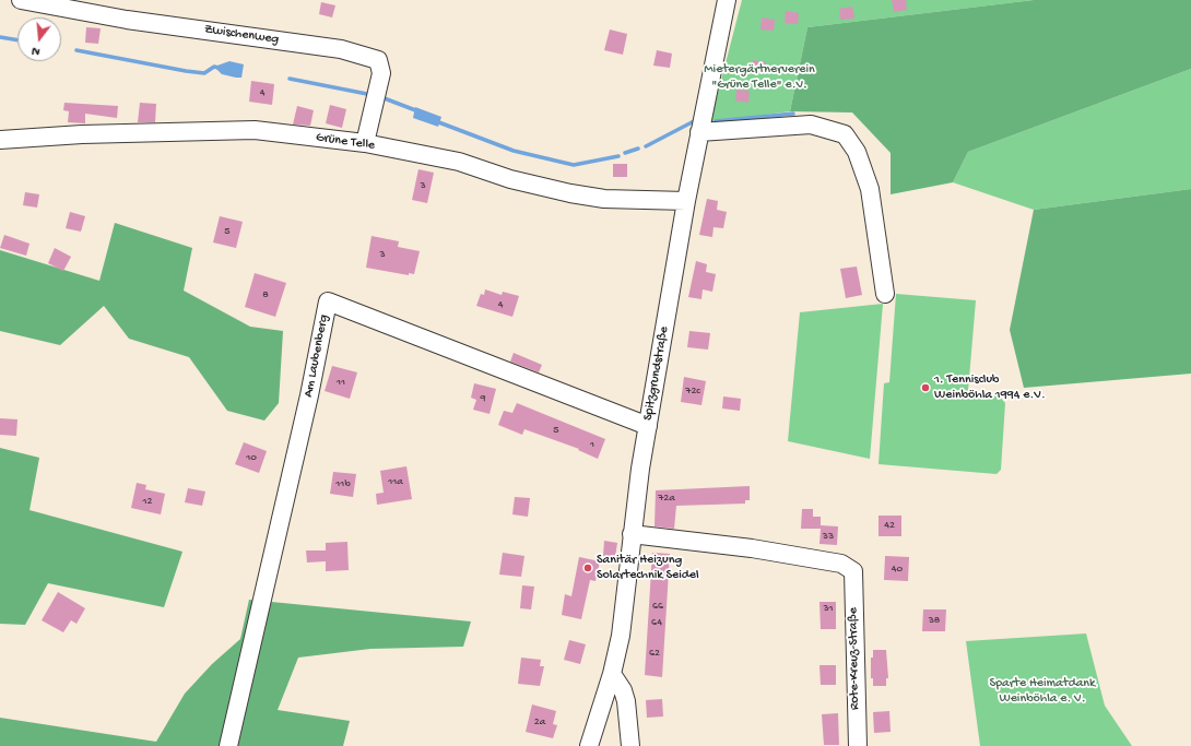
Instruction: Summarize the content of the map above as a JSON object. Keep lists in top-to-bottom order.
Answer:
{
  "streets": {
    "street": [
      "Zwischenweg",
      "Grüne Telle",
      "Am Laubenberg",
      "Spitzgrundstraße",
      "Rote-Kreuz-Straße"
    ]
  },
  "crossings": [
    ["Zwischenweg", "Grüne Telle"],
    ["Grüne Telle", "Spitzgrundstraße"],
    ["Am Laubenberg", "Spitzgrundstraße"],
    ["Spitzgrundstraße", "Rote-Kreuz-Straße"]
  ],
  "parks": ["Mietergärtnerverein \"Grüne Telle\" e.V.", "Sparte Heimatdank Weinböhla e. V."],
  "places": ["1. Tennisclub Weinböhla 1994 e.V.", "Sanitär Heizung Solartechnik Seidel"],
  "house_numbers": [
    "4",
    "3",
    "5",
    "3",
    "8",
    "4",
    "11",
    "72c",
    "9",
    "5",
    "1",
    "10",
    "11a",
    "11b",
    "72a",
    "12",
    "42",
    "33",
    "40",
    "66",
    "31",
    "38",
    "64",
    "62",
    "2a"
  ],
  "north": "bottom"
}
